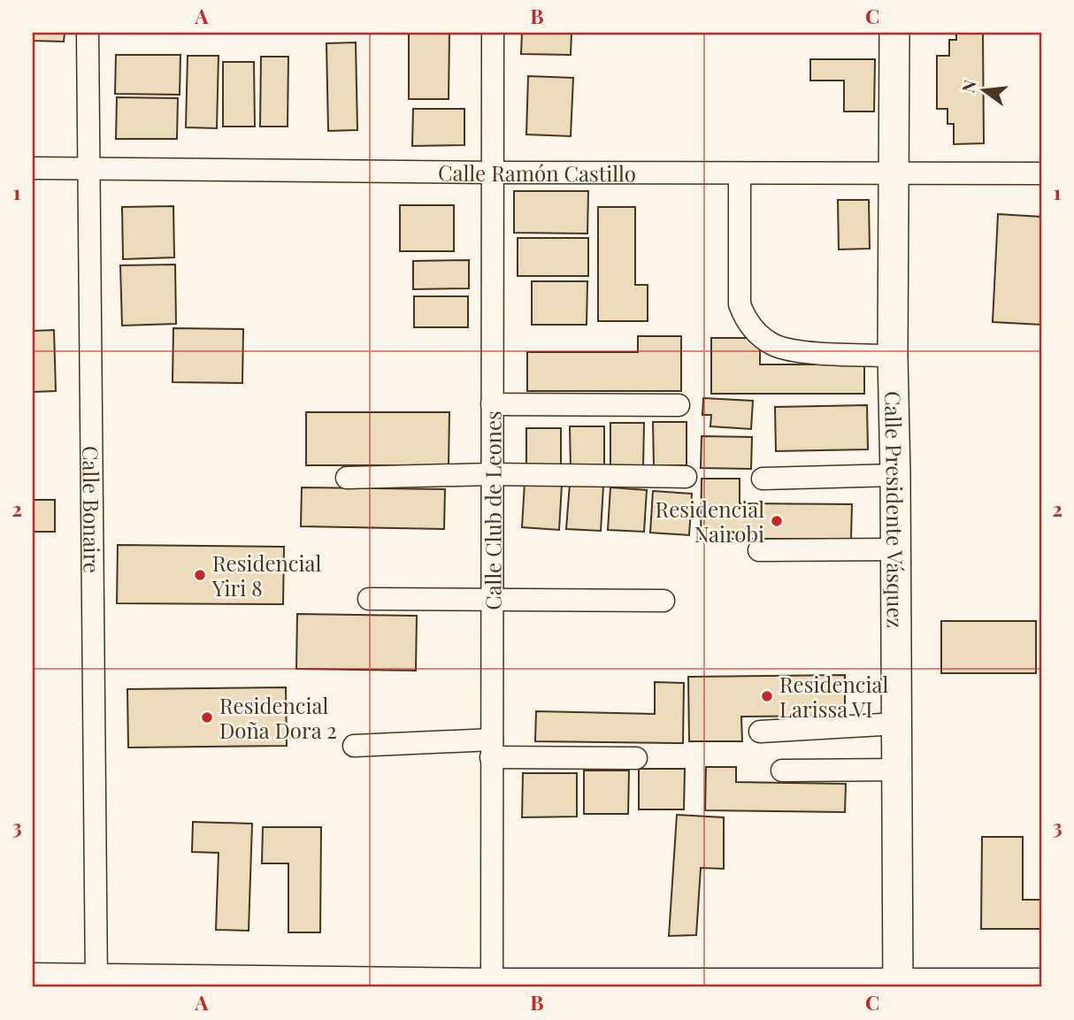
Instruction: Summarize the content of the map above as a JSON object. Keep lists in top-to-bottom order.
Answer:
{
  "streets": {
    "street": [
      "Calle Ramón Castillo",
      "Calle Club de Leones",
      "Calle Presidente Vásquez",
      "Calle Bonaire"
    ]
  },
  "crossings": [
    ["Calle Ramón Castillo", "Calle Club de Leones"],
    ["Calle Ramón Castillo", "Calle Presidente Vásquez"],
    ["Calle Ramón Castillo", "Calle Bonaire"]
  ],
  "places": [
    "Residencial Nairobi",
    "Residencial Yiri 8",
    "Residencial Larissa VI",
    "Residencial Doña Dora 2"
  ],
  "north": "left",
  "grid": {
    "columns": ["A", "B", "C"],
    "rows": ["1", "2", "3"]
  }
}
